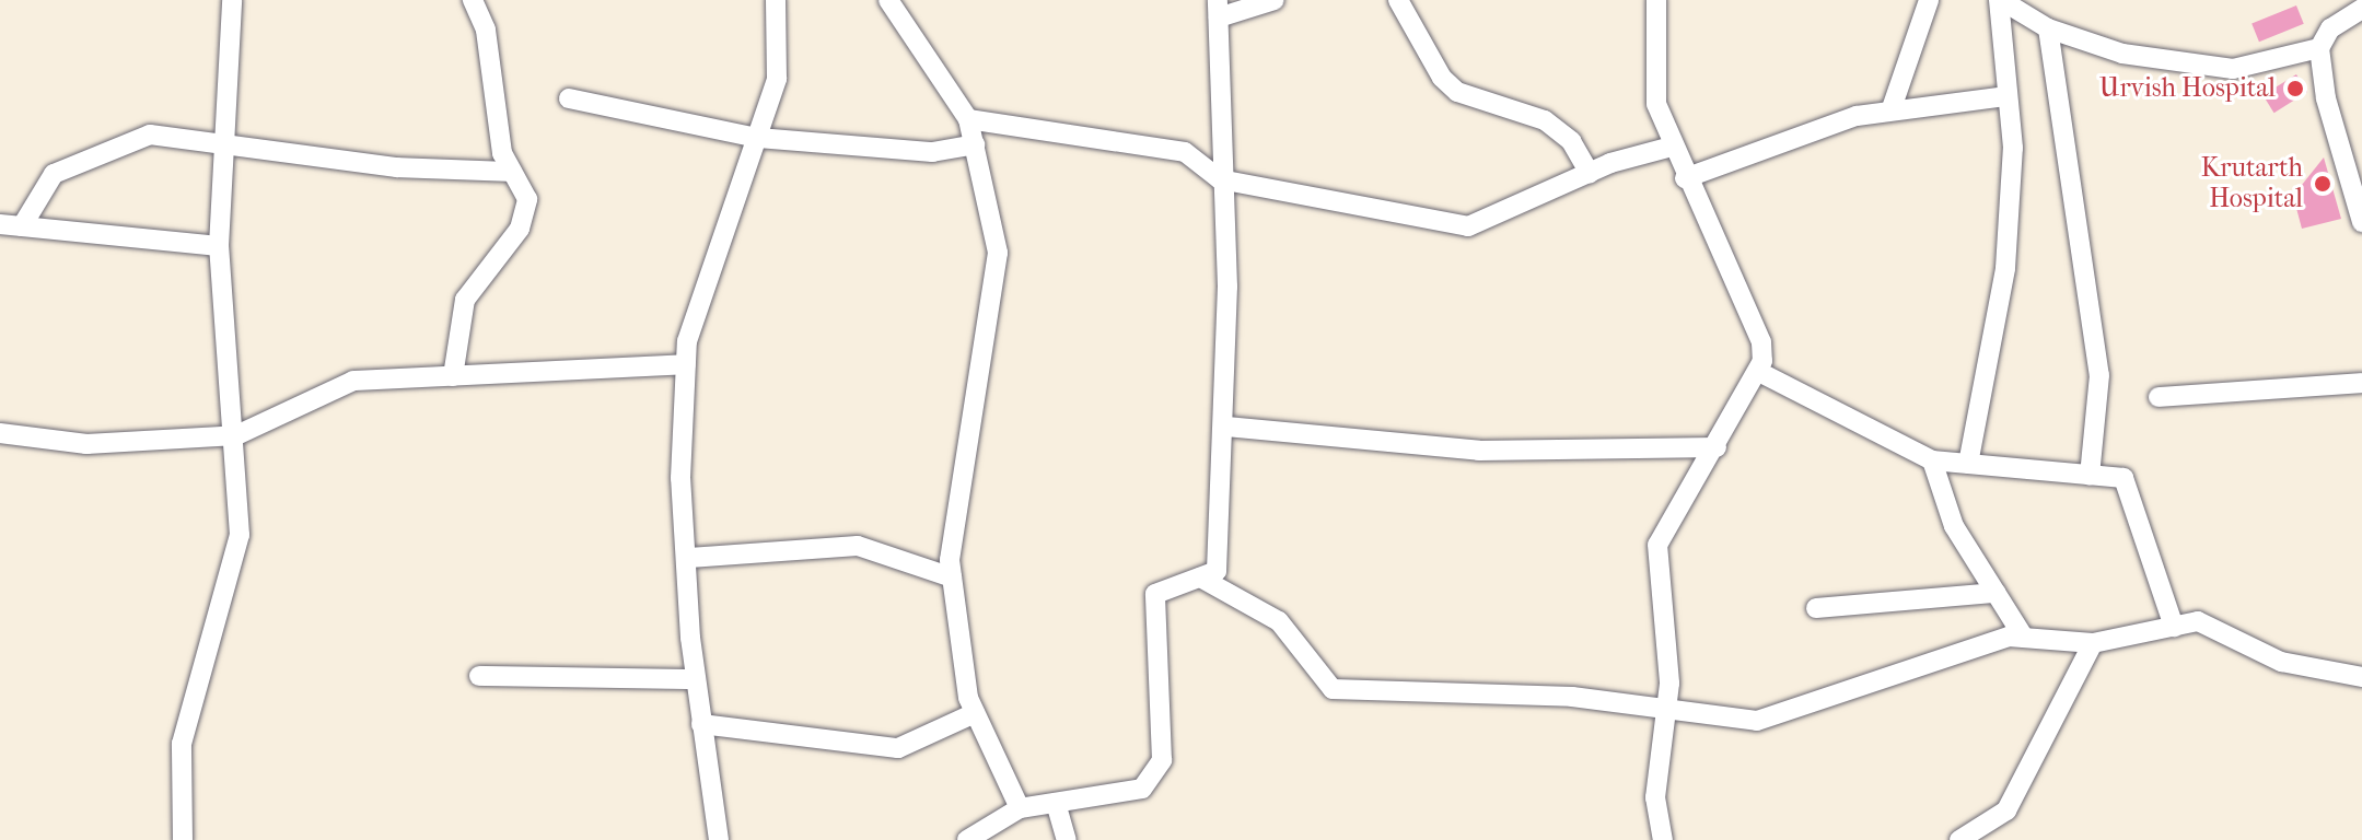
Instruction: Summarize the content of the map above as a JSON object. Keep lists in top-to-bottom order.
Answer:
{
  "places": ["Urvish Hospital", "Krutarth Hospital"]
}
